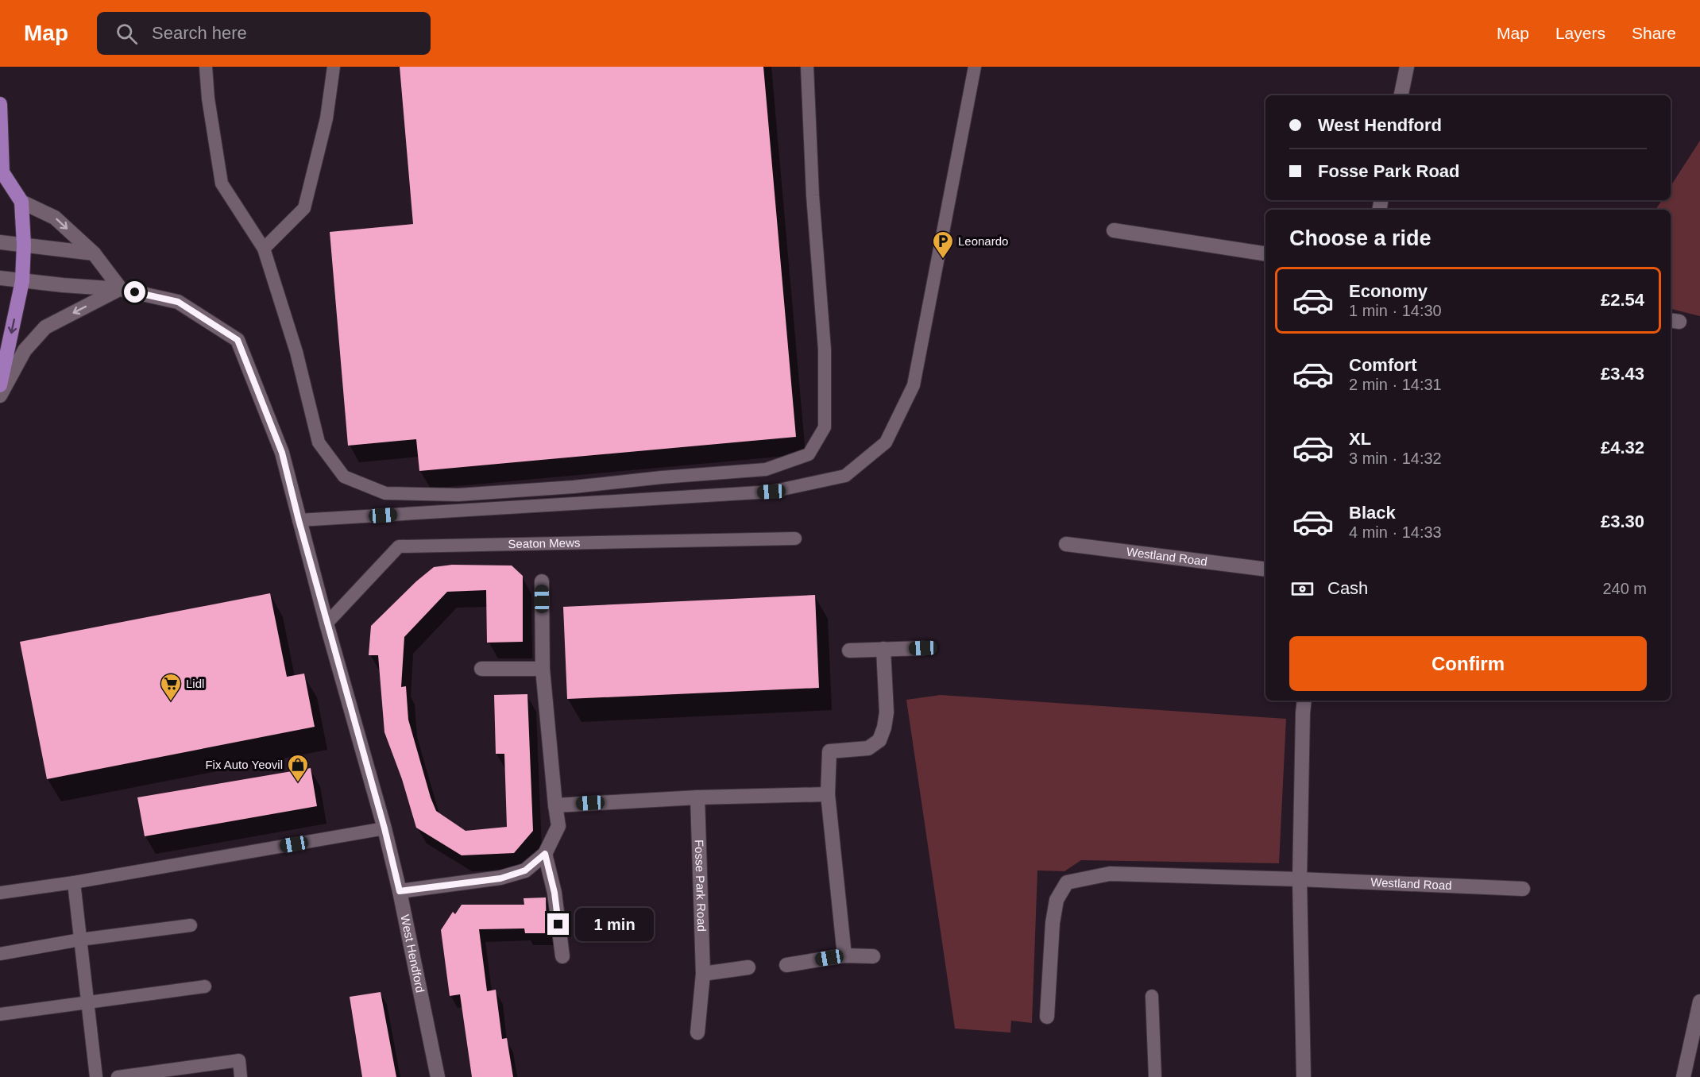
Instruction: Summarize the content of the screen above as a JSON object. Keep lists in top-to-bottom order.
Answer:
{
  "streets": {
    "street": ["Westland Road", "Fosse Park Road", "West Hendford"],
    "lane": ["Seaton Mews"]
  },
  "crossings": [
    ["Seaton Mews", "West Hendford"]
  ],
  "places": {
    "parking": ["Leonardo"],
    "supermarket": ["Lidl"],
    "shop": ["Fix Auto Yeovil"]
  },
  "page": {
    "header": "Map",
    "search": "Search here",
    "nav": ["Map", "Layers", "Share"],
    "banner": ["West Hendford", "Fosse Park Road"],
    "heading": "Choose a ride",
    "list": [
      {
        "name": "Economy",
        "note": "1 min · 14:30",
        "value": "£2.54"
      },
      {
        "name": "Comfort",
        "note": "2 min · 14:31",
        "value": "£3.43"
      },
      {
        "name": "XL",
        "note": "3 min · 14:32",
        "value": "£4.32"
      },
      {
        "name": "Black",
        "note": "4 min · 14:33",
        "value": "£3.30"
      }
    ],
    "pay": ["Cash", "240 m"],
    "buttons": "Confirm",
    "bubble": "1 min"
  }
}
